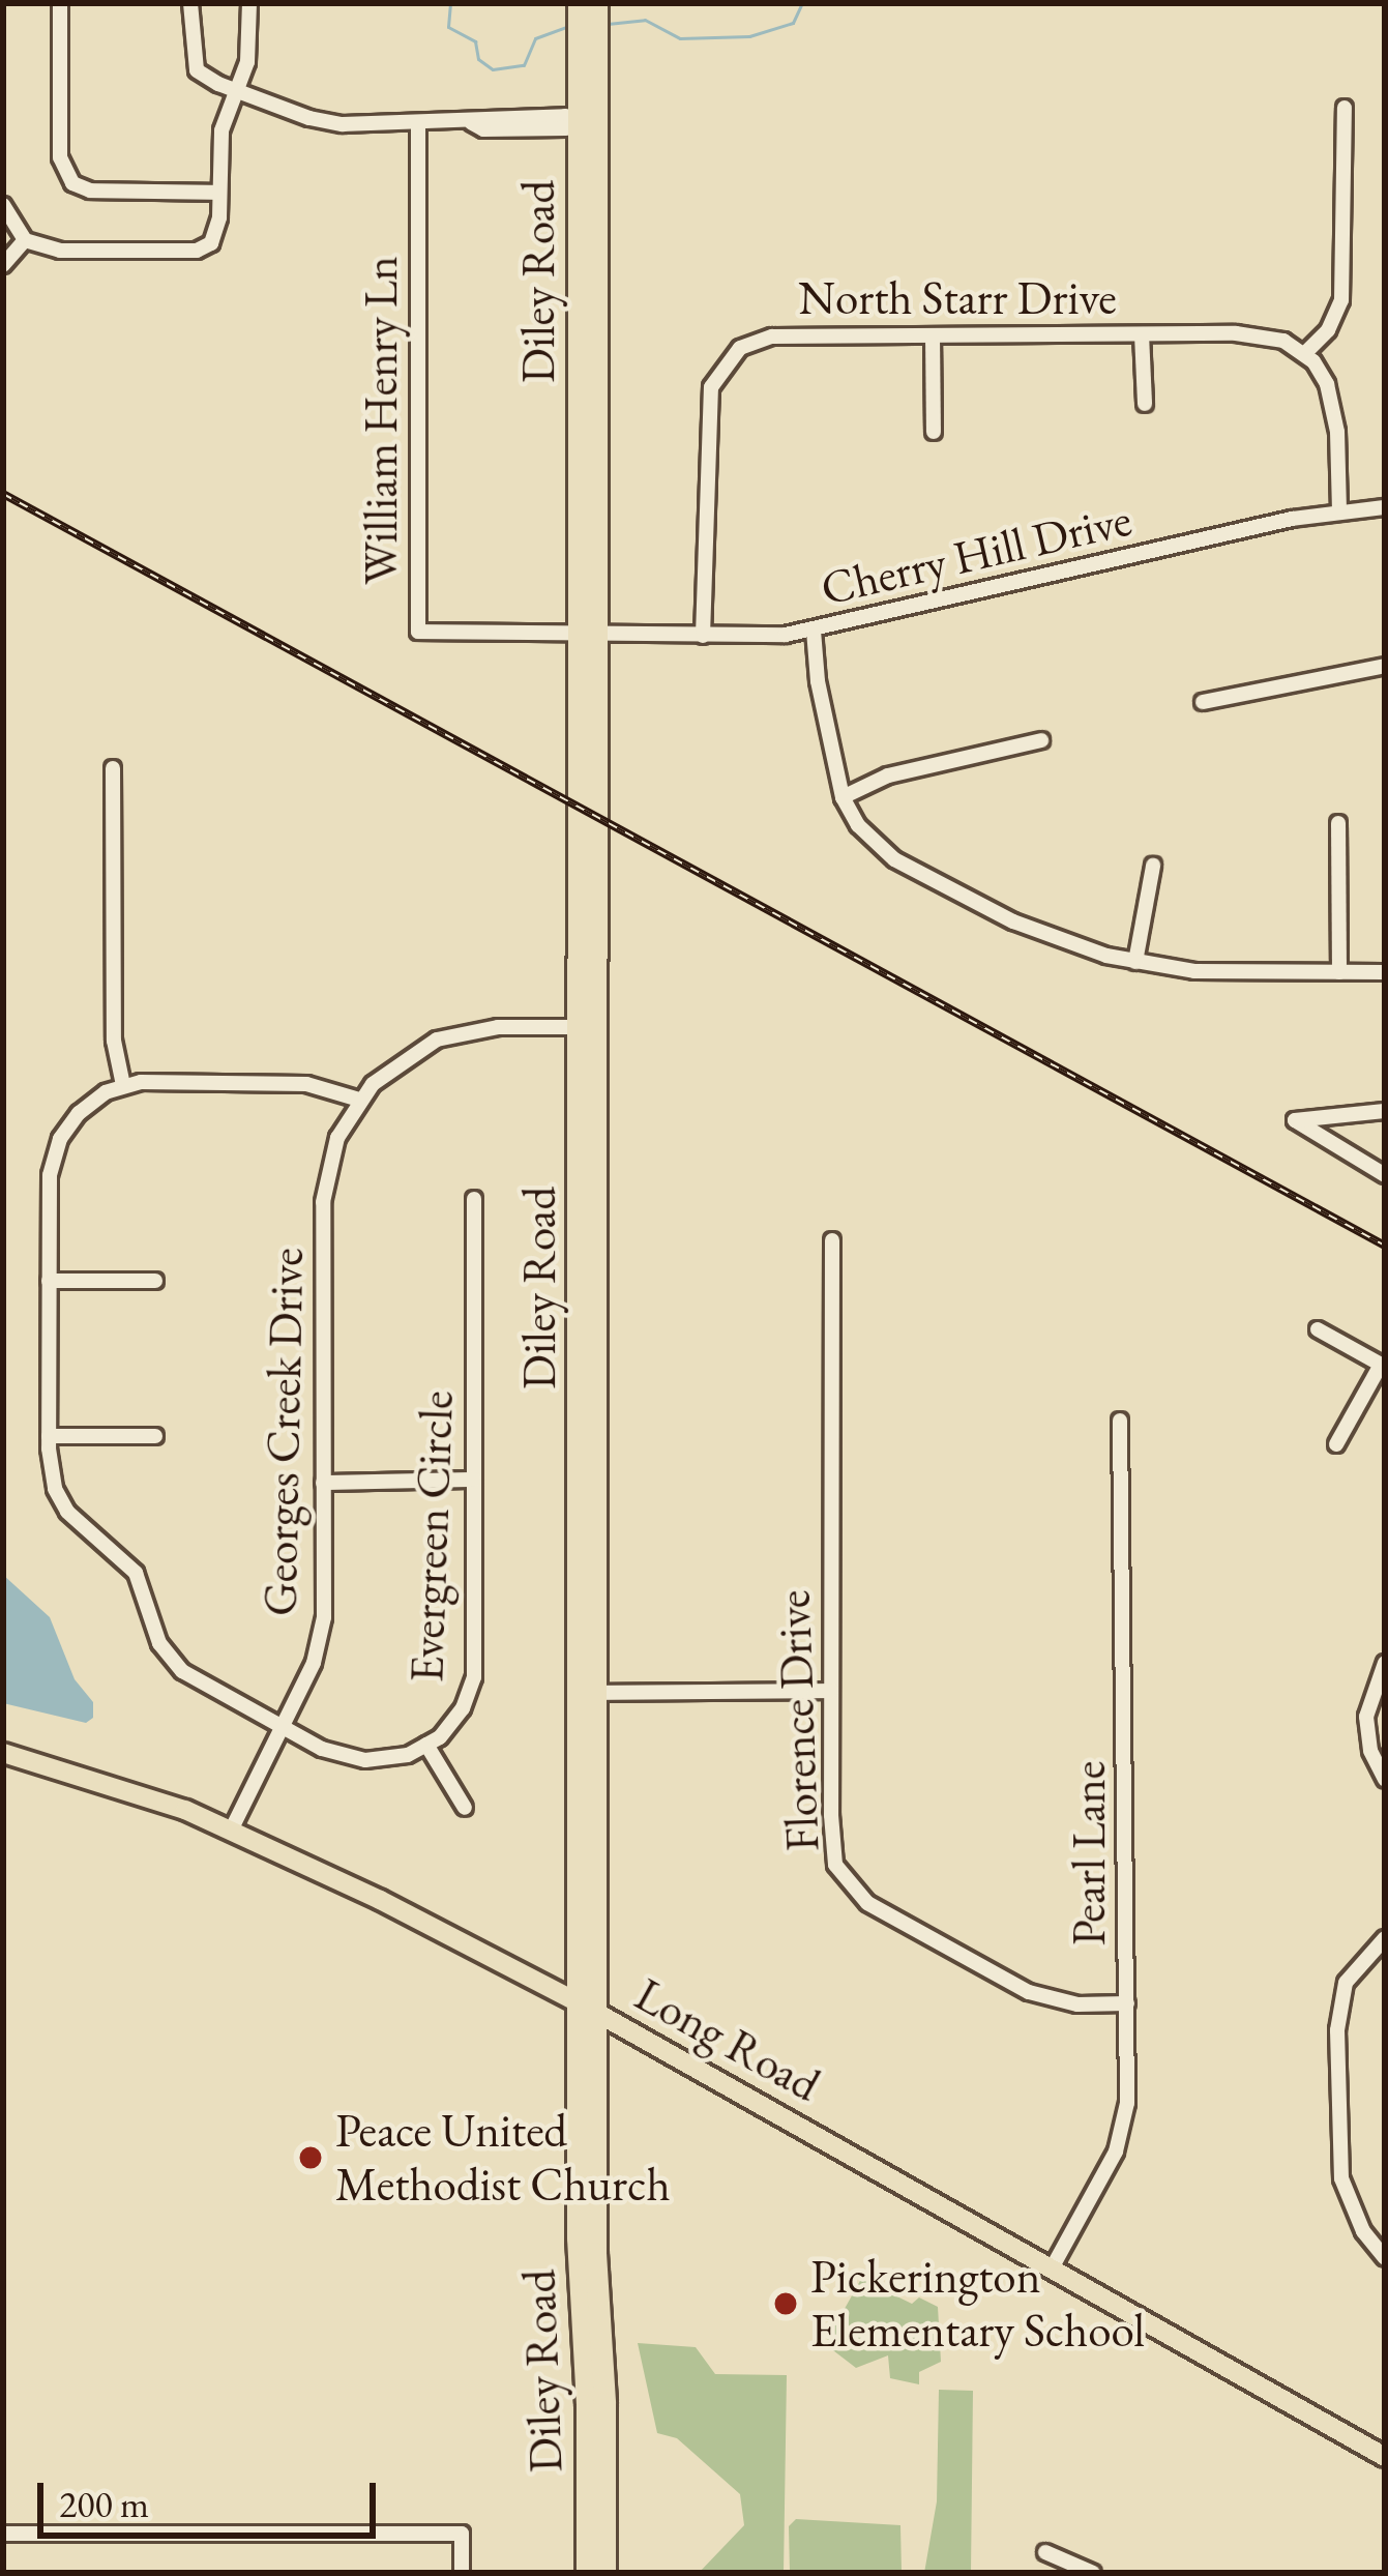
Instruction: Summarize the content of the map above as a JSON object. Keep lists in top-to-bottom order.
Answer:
{
  "streets": {
    "highway": ["Diley Road"],
    "main road": ["Long Road"],
    "street": [
      "North Starr Drive",
      "William Henry Ln",
      "Cherry Hill Drive",
      "Georges Creek Drive",
      "Evergreen Circle",
      "Florence Drive",
      "Pearl Lane"
    ]
  },
  "crossings": [
    ["Diley Road", "William Henry Ln"],
    ["Diley Road", "Cherry Hill Drive"],
    ["Diley Road", "Long Road"],
    ["North Starr Drive", "Cherry Hill Drive"],
    ["William Henry Ln", "Cherry Hill Drive"],
    ["Georges Creek Drive", "Evergreen Circle"],
    ["Georges Creek Drive", "Long Road"],
    ["Florence Drive", "Pearl Lane"],
    ["Pearl Lane", "Long Road"]
  ],
  "places": ["Peace United Methodist Church", "Pickerington Elementary School"],
  "scale_bar": "200 m"
}
